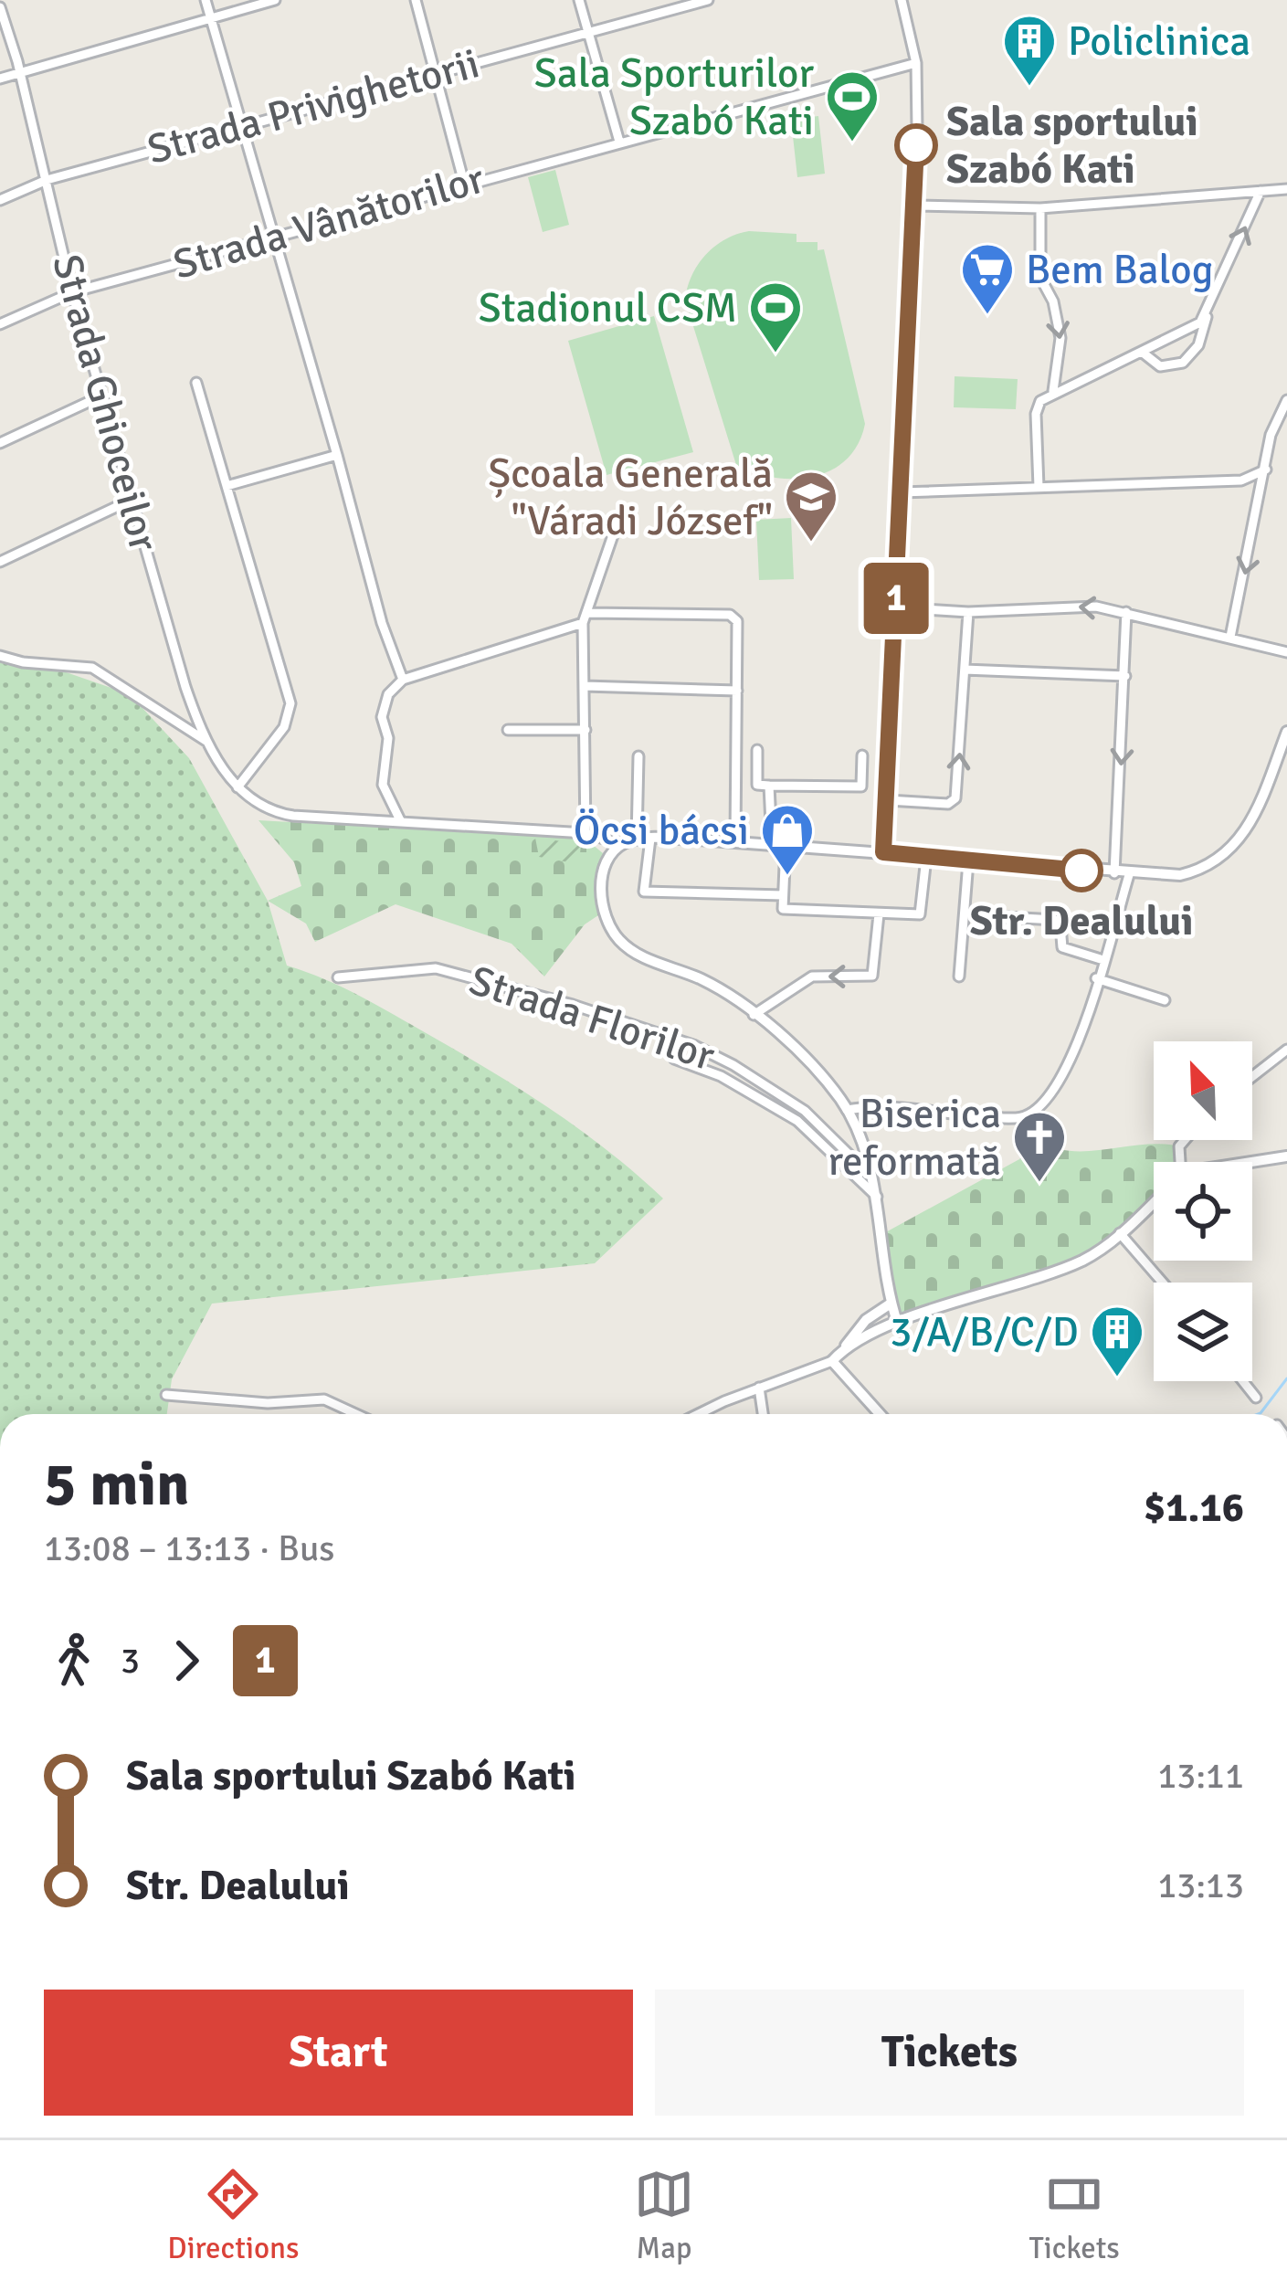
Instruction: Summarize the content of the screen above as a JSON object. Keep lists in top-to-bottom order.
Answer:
{
  "streets": {
    "street": [
      "Strada Privighetorii",
      "Strada Vânătorilor",
      "Strada Ghioceilor",
      "Strada Florilor"
    ]
  },
  "crossings": [
    ["Strada Privighetorii", "Strada Ghioceilor"],
    ["Strada Vânătorilor", "Strada Ghioceilor"]
  ],
  "places": {
    "building": ["Policlinica", "3/A/B/C/D"],
    "sports": ["Sala Sporturilor Szabó Kati", "Stadionul CSM"],
    "other": ["Sala sportului Szabó Kati", "Str. Dealului"],
    "supermarket": ["Bem Balog"],
    "school or university": ["Școala Generală \"Váradi József\""],
    "shop": ["Öcsi bácsi"],
    "church": ["Biserica reformată"]
  },
  "lines": ["bus line 1"],
  "north": "top left",
  "page": {
    "on_map": "1",
    "heading": ["5 min", "13:08 – 13:13 · Bus", "$1.16"],
    "legs": ["3", "1"],
    "list": [
      {
        "name": "Sala sportului Szabó Kati",
        "value": "13:11"
      },
      {
        "name": "Str. Dealului",
        "value": "13:13"
      }
    ],
    "buttons": ["Start", "Tickets"],
    "tabs": ["Directions", "Map", "Tickets"]
  }
}
